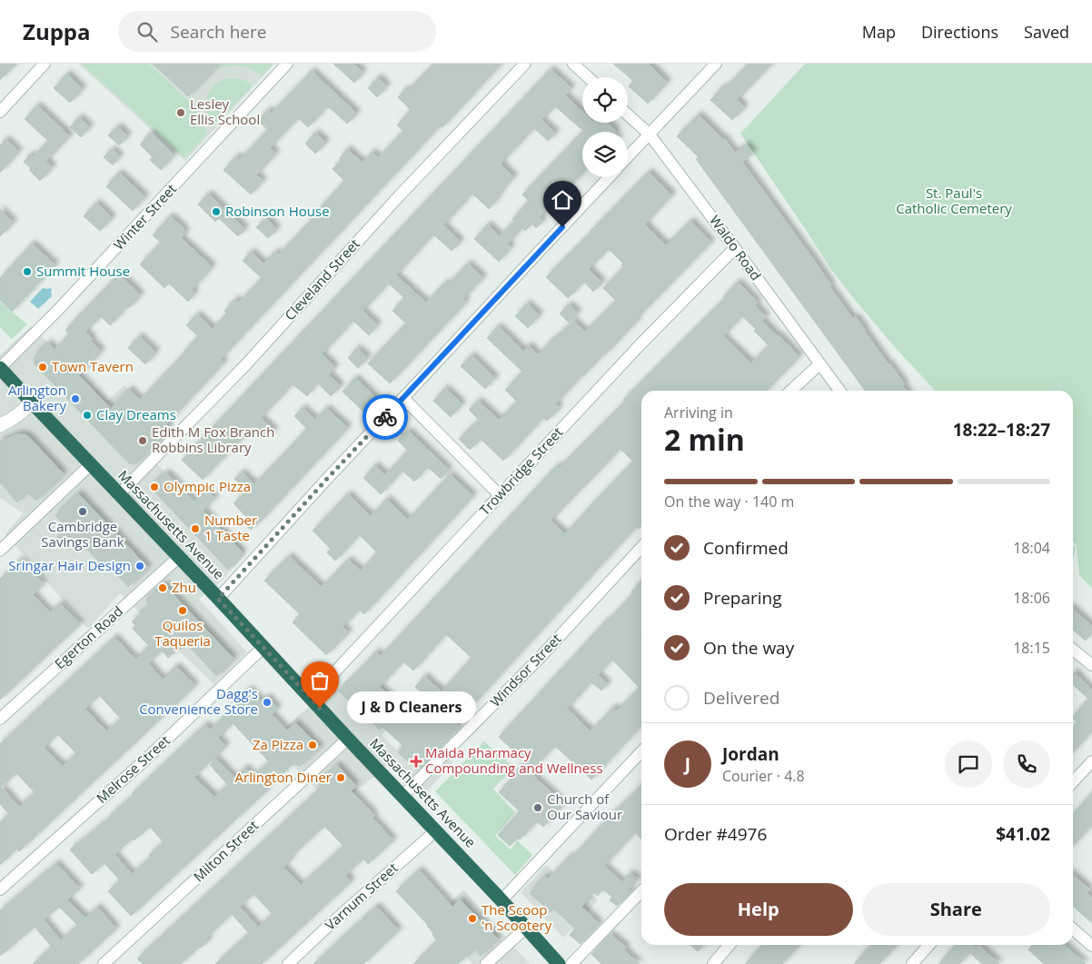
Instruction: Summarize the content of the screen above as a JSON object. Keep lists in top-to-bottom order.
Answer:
{
  "streets": {
    "highway": ["Massachusetts Avenue"],
    "street": [
      "Winter Street",
      "Waldo Road",
      "Cleveland Street",
      "Trowbridge Street",
      "Egerton Road",
      "Windsor Street",
      "Melrose Street",
      "Milton Street",
      "Varnum Street"
    ]
  },
  "crossings": [
    ["Winter Street", "Massachusetts Avenue"],
    ["Waldo Road", "Trowbridge Street"],
    ["Cleveland Street", "Massachusetts Avenue"],
    ["Trowbridge Street", "Massachusetts Avenue"],
    ["Massachusetts Avenue", "Egerton Road"],
    ["Massachusetts Avenue", "Windsor Street"],
    ["Massachusetts Avenue", "Melrose Street"],
    ["Massachusetts Avenue", "Milton Street"],
    ["Massachusetts Avenue", "Varnum Street"]
  ],
  "parks": ["St. Paul's Catholic Cemetery"],
  "places": {
    "other": [
      "Lesley Ellis School",
      "Robinson House",
      "Summit House",
      "Town Tavern",
      "Arlington Bakery",
      "Clay Dreams",
      "Edith M Fox Branch Robbins Library",
      "Olympic Pizza",
      "Cambridge Savings Bank",
      "Number 1 Taste",
      "Sringar Hair Design",
      "Zhu",
      "Quilos Taqueria",
      "Dagg's Convenience Store",
      "J & D Cleaners",
      "Za Pizza",
      "Arlington Diner",
      "Church of Our Saviour",
      "The Scoop 'n Scootery"
    ],
    "health": ["Maida Pharmacy Compounding and Wellness"]
  },
  "page": {
    "header": "Zuppa",
    "search": "Search here",
    "nav": ["Map", "Directions", "Saved"],
    "heading": ["2 min", "Arriving in", "18:22–18:27"],
    "panel": [
      "Jordan",
      "Courier · 4.8",
      "Order #4976",
      "$41.02"
    ],
    "bar": "On the way · 140 m",
    "list": [
      ["Confirmed", "18:04"],
      ["Preparing", "18:06"],
      ["On the way", "18:15"],
      "Delivered"
    ],
    "bubble": "J & D Cleaners",
    "round": "J",
    "buttons": ["Help", "Share"]
  }
}
